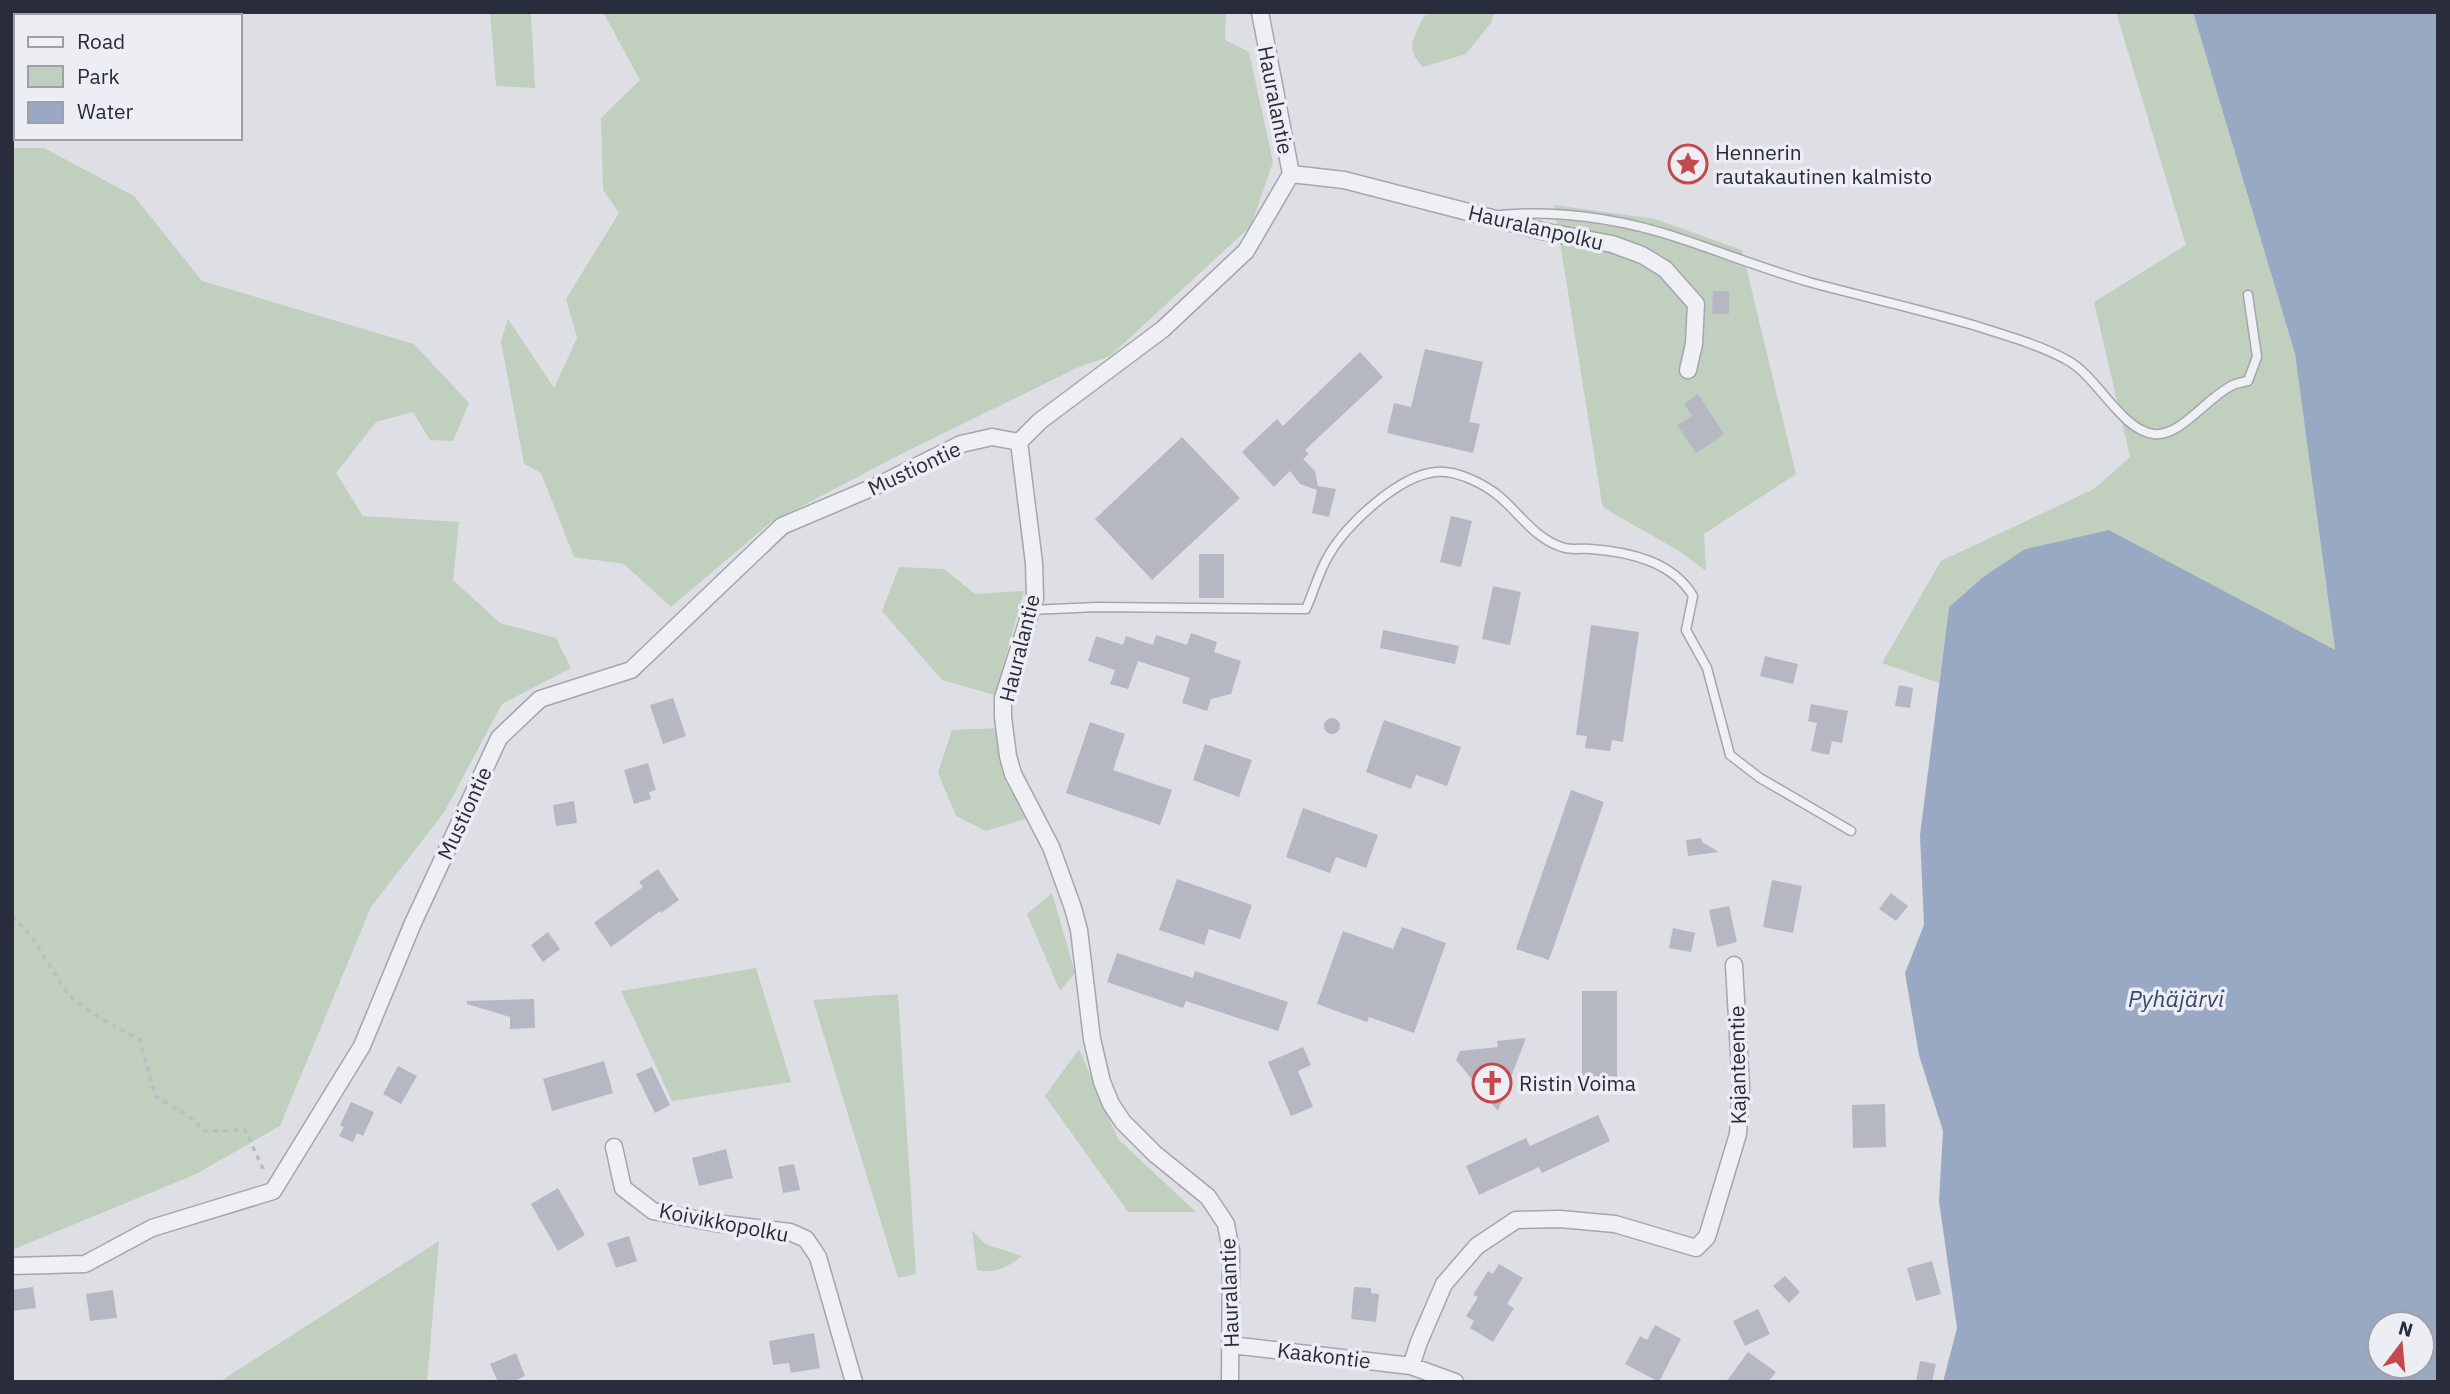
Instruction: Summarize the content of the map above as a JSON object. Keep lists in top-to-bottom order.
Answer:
{
  "streets": {
    "street": [
      "Hauralantie",
      "Hauralanpolku",
      "Mustiontie",
      "Kajanteentie",
      "Koivikkopolku",
      "Kaakontie"
    ]
  },
  "crossings": [
    ["Hauralantie", "Hauralanpolku"],
    ["Hauralantie", "Mustiontie"],
    ["Hauralantie", "Kaakontie"],
    ["Kajanteentie", "Kaakontie"]
  ],
  "water": ["Pyhäjärvi"],
  "places": {
    "place": ["Hennerin rautakautinen kalmisto"],
    "church": ["Ristin Voima"]
  },
  "legend": ["Road", "Park", "Water"],
  "north": "top"
}
